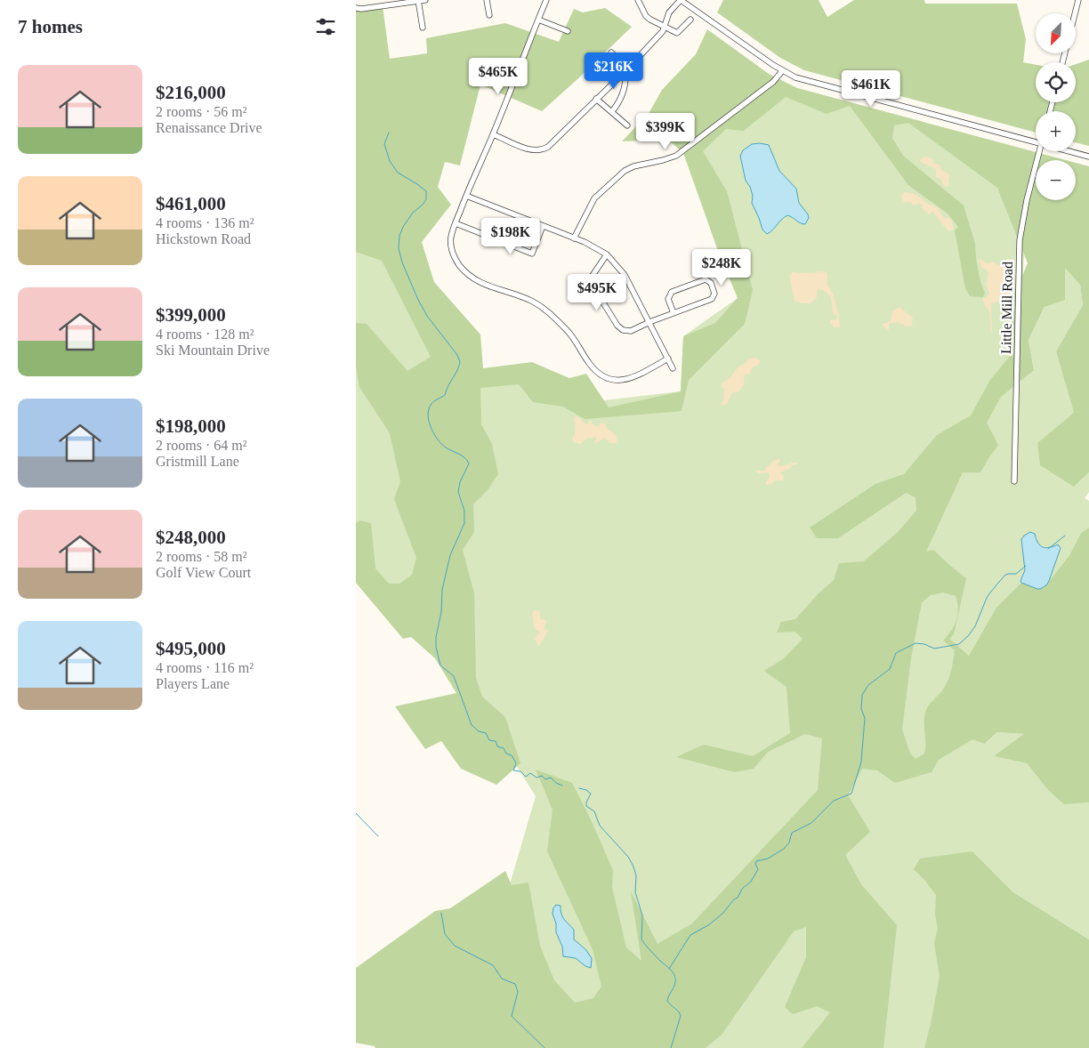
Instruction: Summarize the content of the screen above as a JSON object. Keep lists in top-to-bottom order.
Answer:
{
  "streets": {
    "street": ["Little Mill Road"]
  },
  "north": "bottom left",
  "page": {
    "heading": "7 homes",
    "map_buttons": ["+", "−"],
    "price": [
      "$216K",
      "$465K",
      "$461K",
      "$399K",
      "$198K",
      "$248K",
      "$495K"
    ],
    "list": [
      {
        "name": "$216,000",
        "note": "2 rooms · 56 m² · Renaissance Drive"
      },
      {
        "name": "$461,000",
        "note": "4 rooms · 136 m² · Hickstown Road"
      },
      {
        "name": "$399,000",
        "note": "4 rooms · 128 m² · Ski Mountain Drive"
      },
      {
        "name": "$198,000",
        "note": "2 rooms · 64 m² · Gristmill Lane"
      },
      {
        "name": "$248,000",
        "note": "2 rooms · 58 m² · Golf View Court"
      },
      {
        "name": "$495,000",
        "note": "4 rooms · 116 m² · Players Lane"
      }
    ]
  }
}
